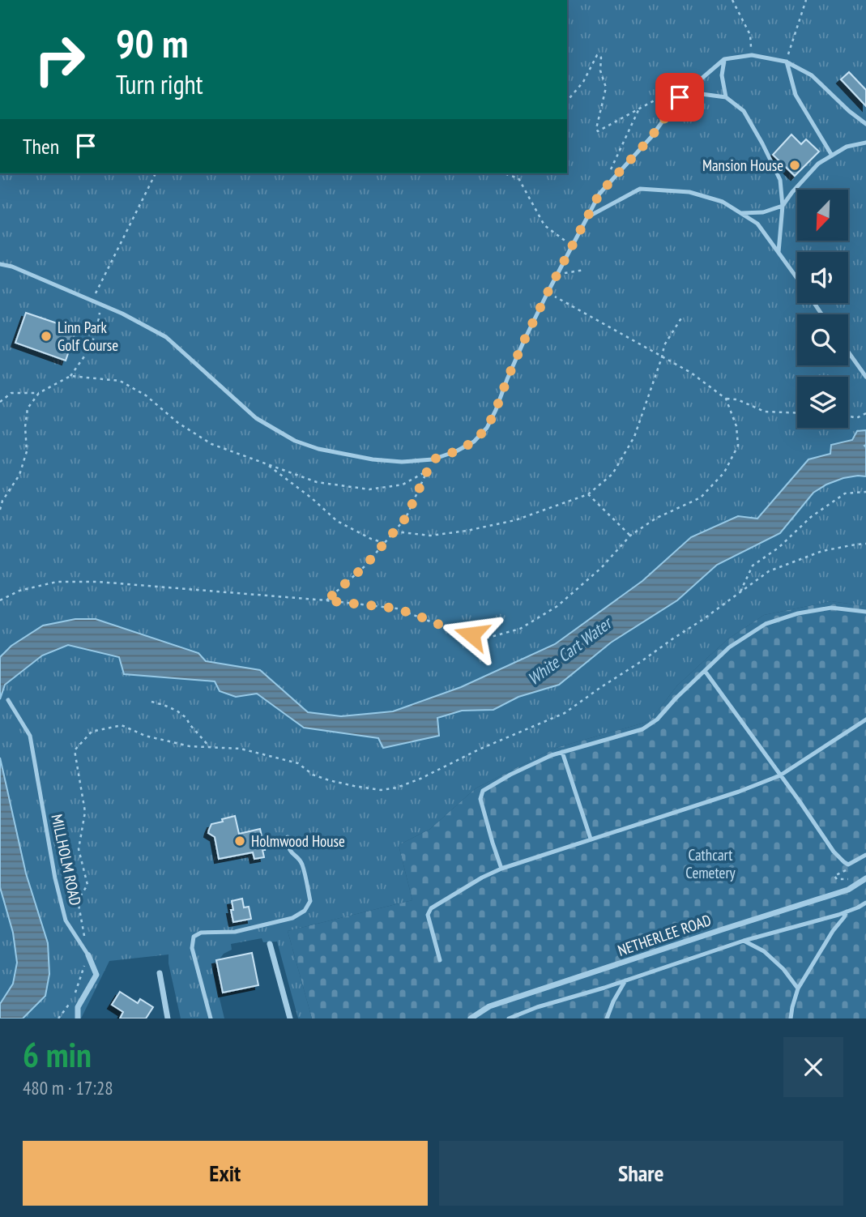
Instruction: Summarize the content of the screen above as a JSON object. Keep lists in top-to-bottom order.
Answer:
{
  "streets": {
    "street": ["MILLHOLM ROAD", "NETHERLEE ROAD"]
  },
  "water": ["White Cart Water"],
  "parks": ["Cathcart Cemetery"],
  "places": ["Mansion House", "Linn Park Golf Course", "Holmwood House"],
  "north": "bottom left",
  "page": {
    "turn": ["90 m", "Turn right"],
    "then": "Then",
    "heading": ["6 min", "480 m · 17:28"],
    "buttons": ["Exit", "Share"]
  }
}
